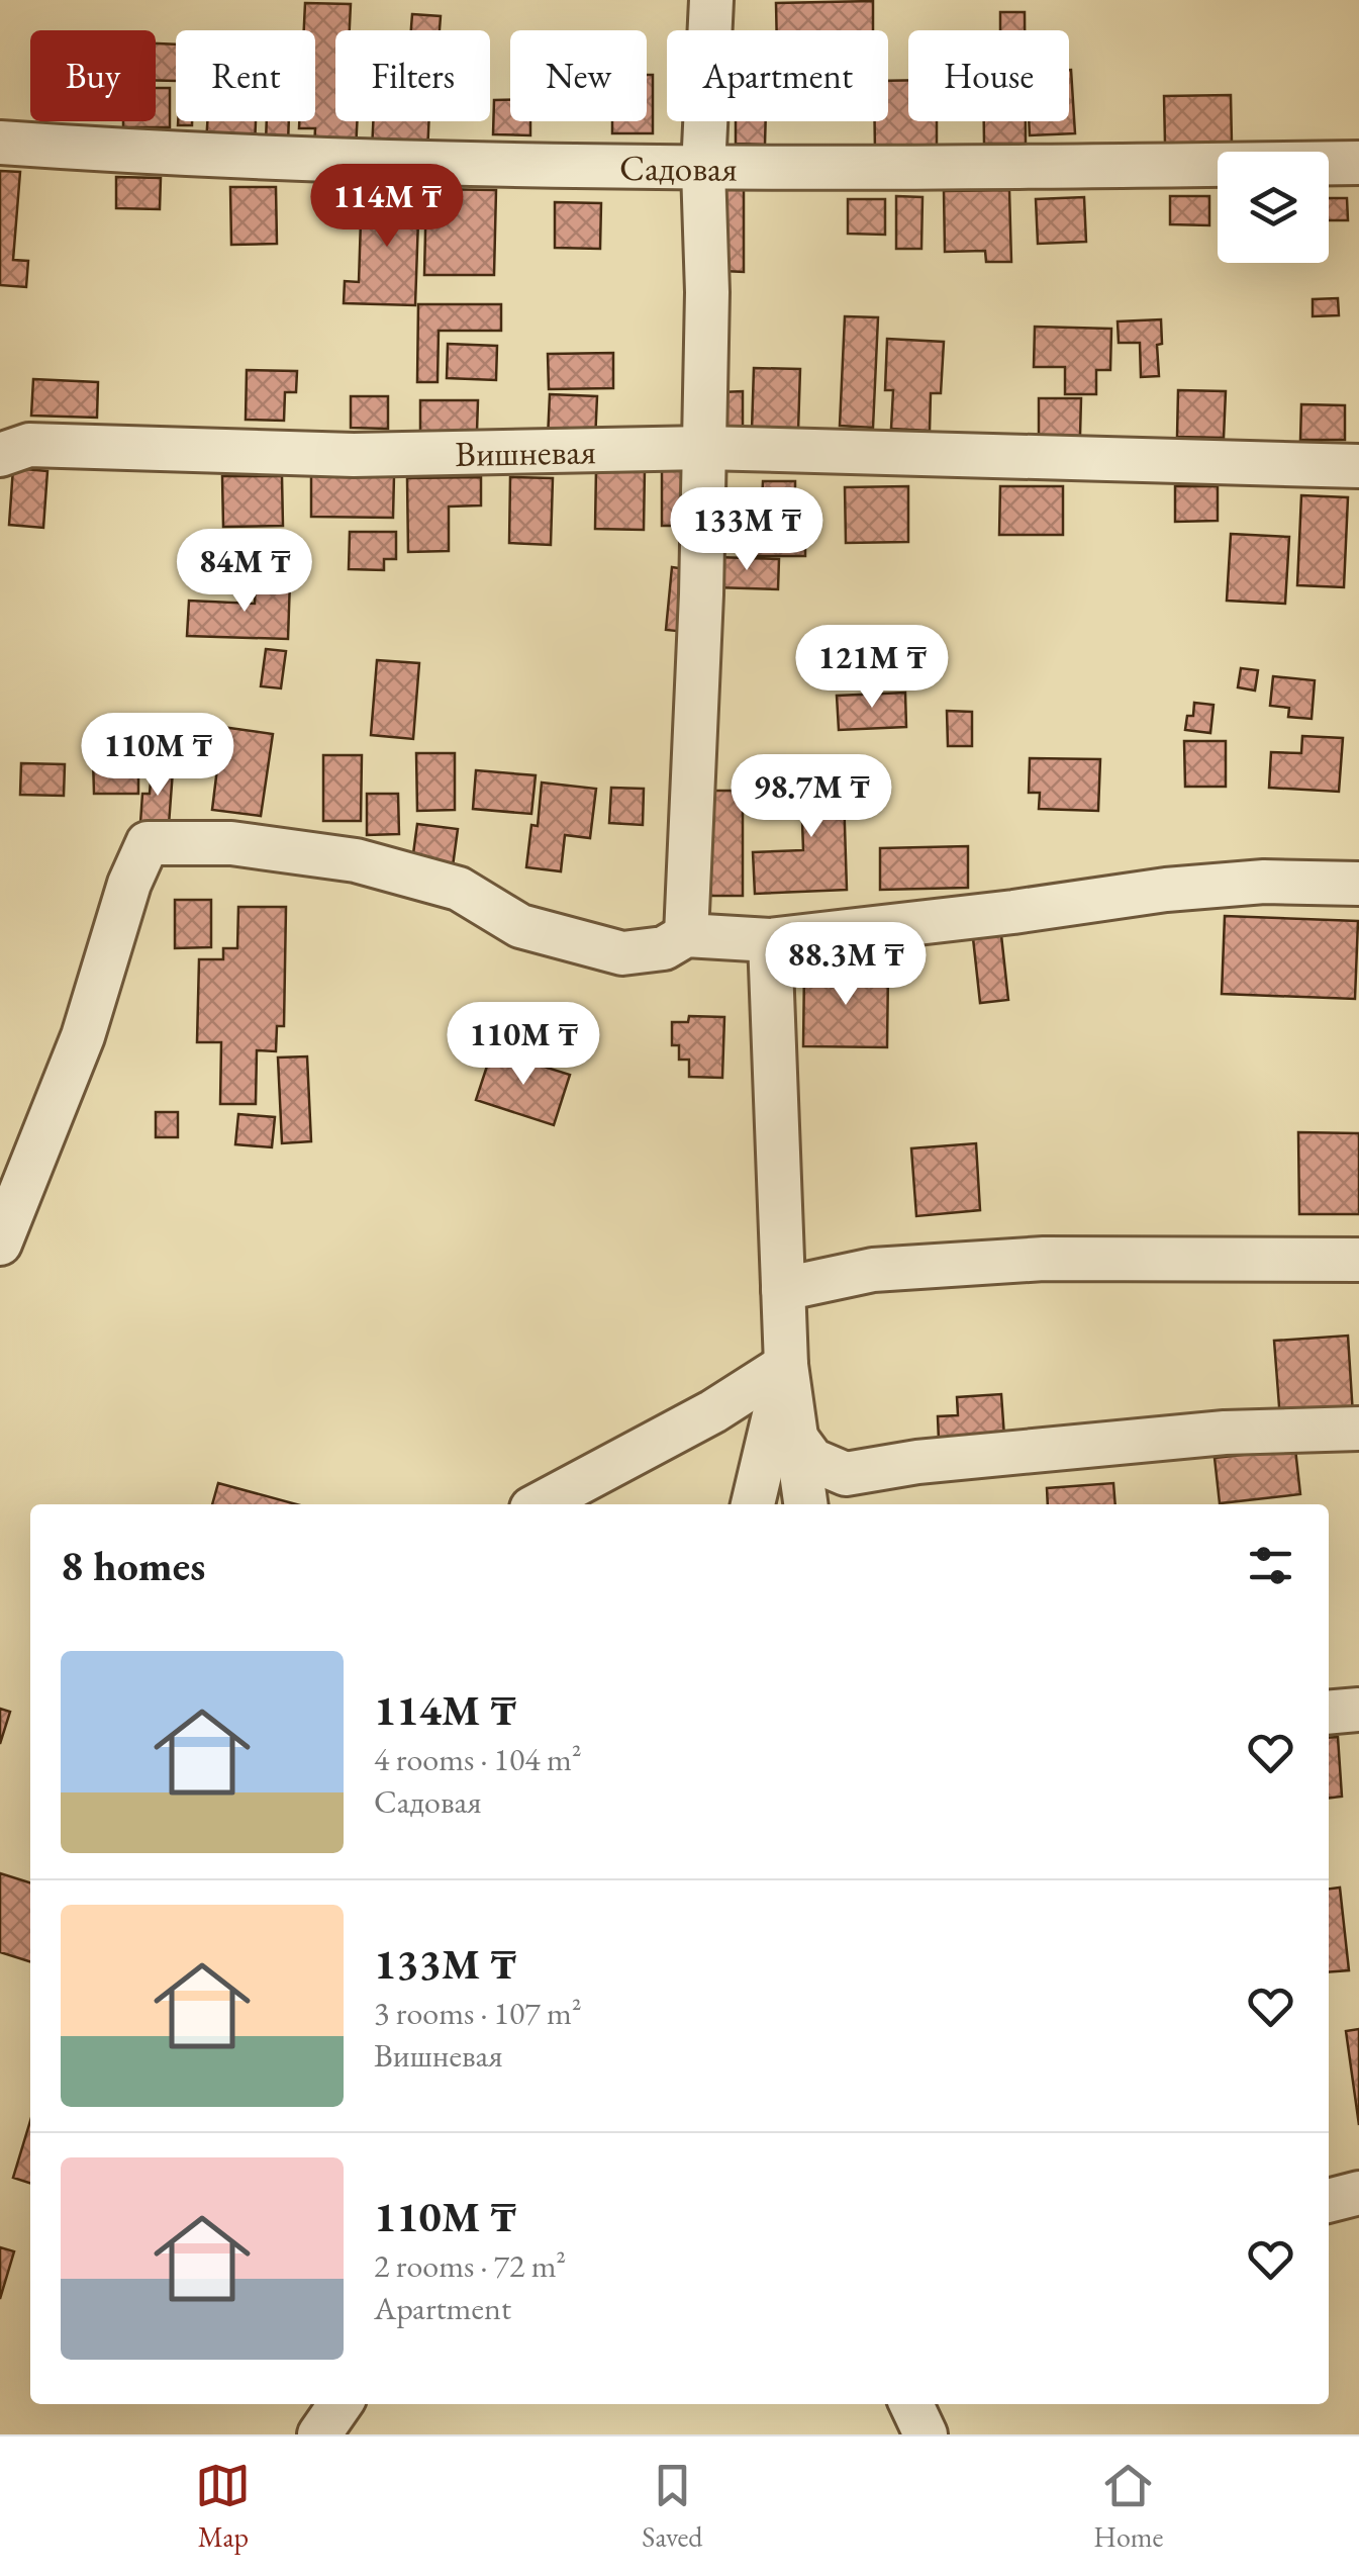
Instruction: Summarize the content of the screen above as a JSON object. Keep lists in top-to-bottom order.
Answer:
{
  "streets": {
    "street": ["Садовая", "Вишневая"]
  },
  "page": {
    "chip": [
      "Buy",
      "Rent",
      "Filters",
      "New",
      "Apartment",
      "House"
    ],
    "price": [
      "114M ₸",
      "133M ₸",
      "84M ₸",
      "121M ₸",
      "110M ₸",
      "98.7M ₸",
      "88.3M ₸",
      "110M ₸"
    ],
    "heading": "8 homes",
    "list": [
      {
        "name": "114M ₸",
        "note": "4 rooms · 104 m² · Садовая"
      },
      {
        "name": "133M ₸",
        "note": "3 rooms · 107 m² · Вишневая"
      },
      {
        "name": "110M ₸",
        "note": "2 rooms · 72 m² · Apartment"
      }
    ],
    "tabs": ["Map", "Saved", "Home"]
  }
}
